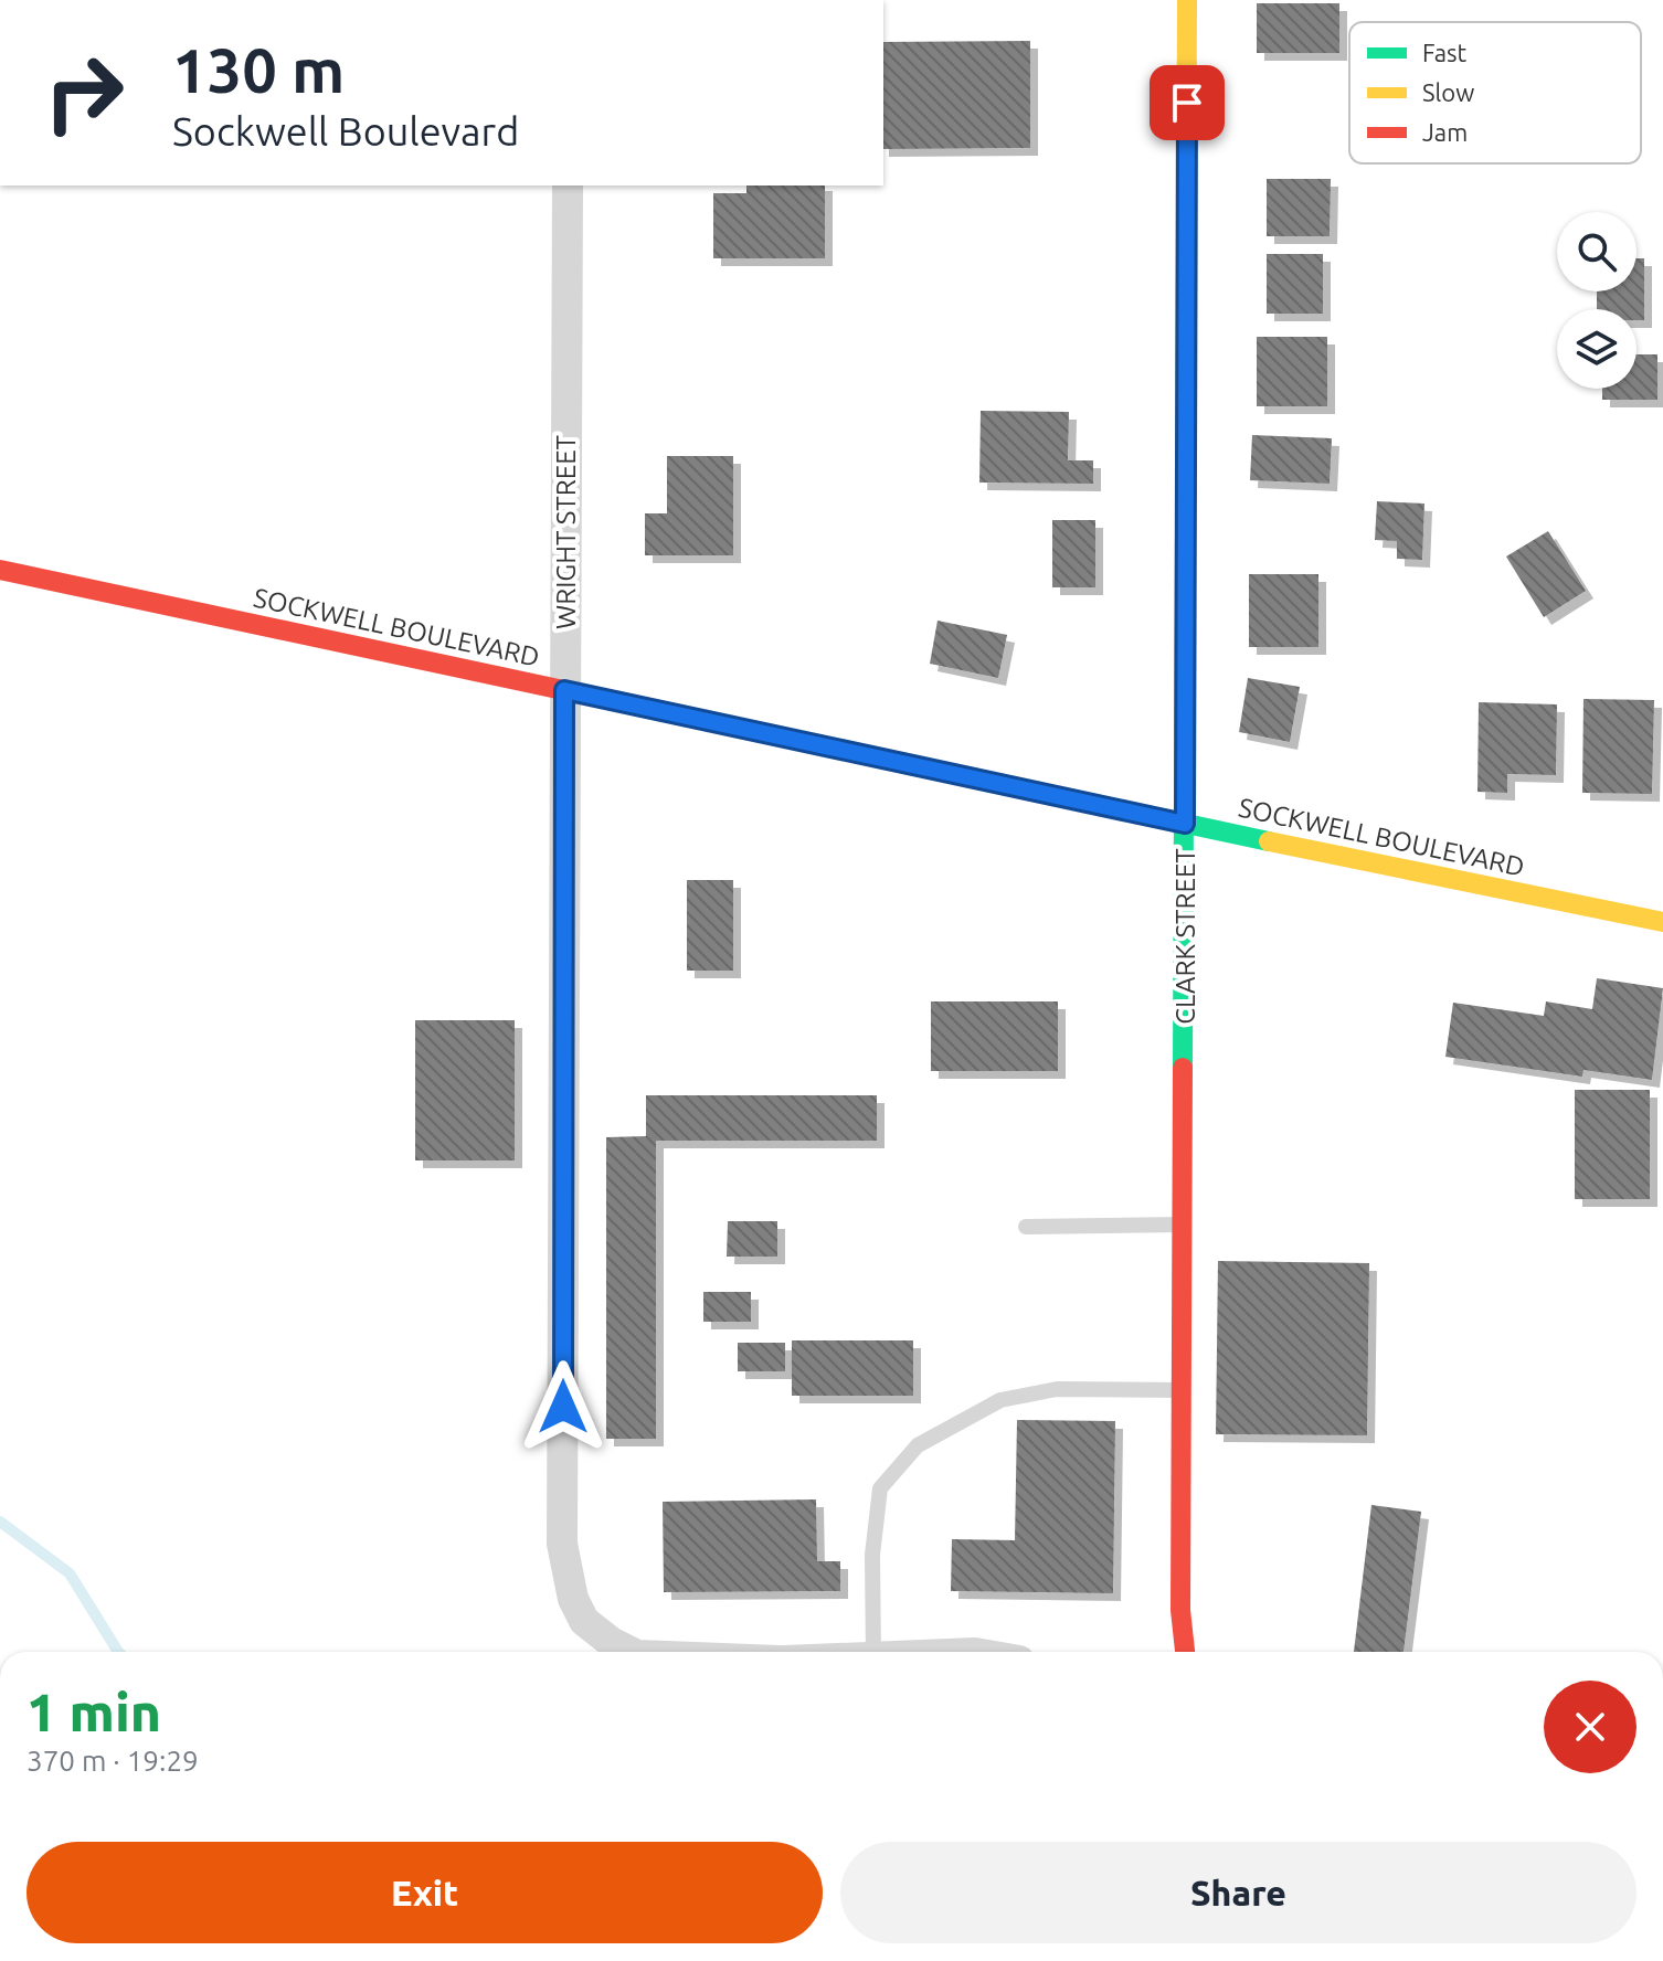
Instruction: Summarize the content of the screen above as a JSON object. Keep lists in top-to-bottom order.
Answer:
{
  "streets": {
    "main road": ["SOCKWELL BOULEVARD", "CLARK STREET"],
    "street": ["WRIGHT STREET"]
  },
  "crossings": [
    ["WRIGHT STREET", "SOCKWELL BOULEVARD"],
    ["SOCKWELL BOULEVARD", "CLARK STREET"]
  ],
  "legend": ["Fast", "Slow", "Jam"],
  "page": {
    "turn": ["130 m", "Sockwell Boulevard"],
    "heading": ["1 min", "370 m · 19:29"],
    "buttons": ["Exit", "Share"]
  }
}
